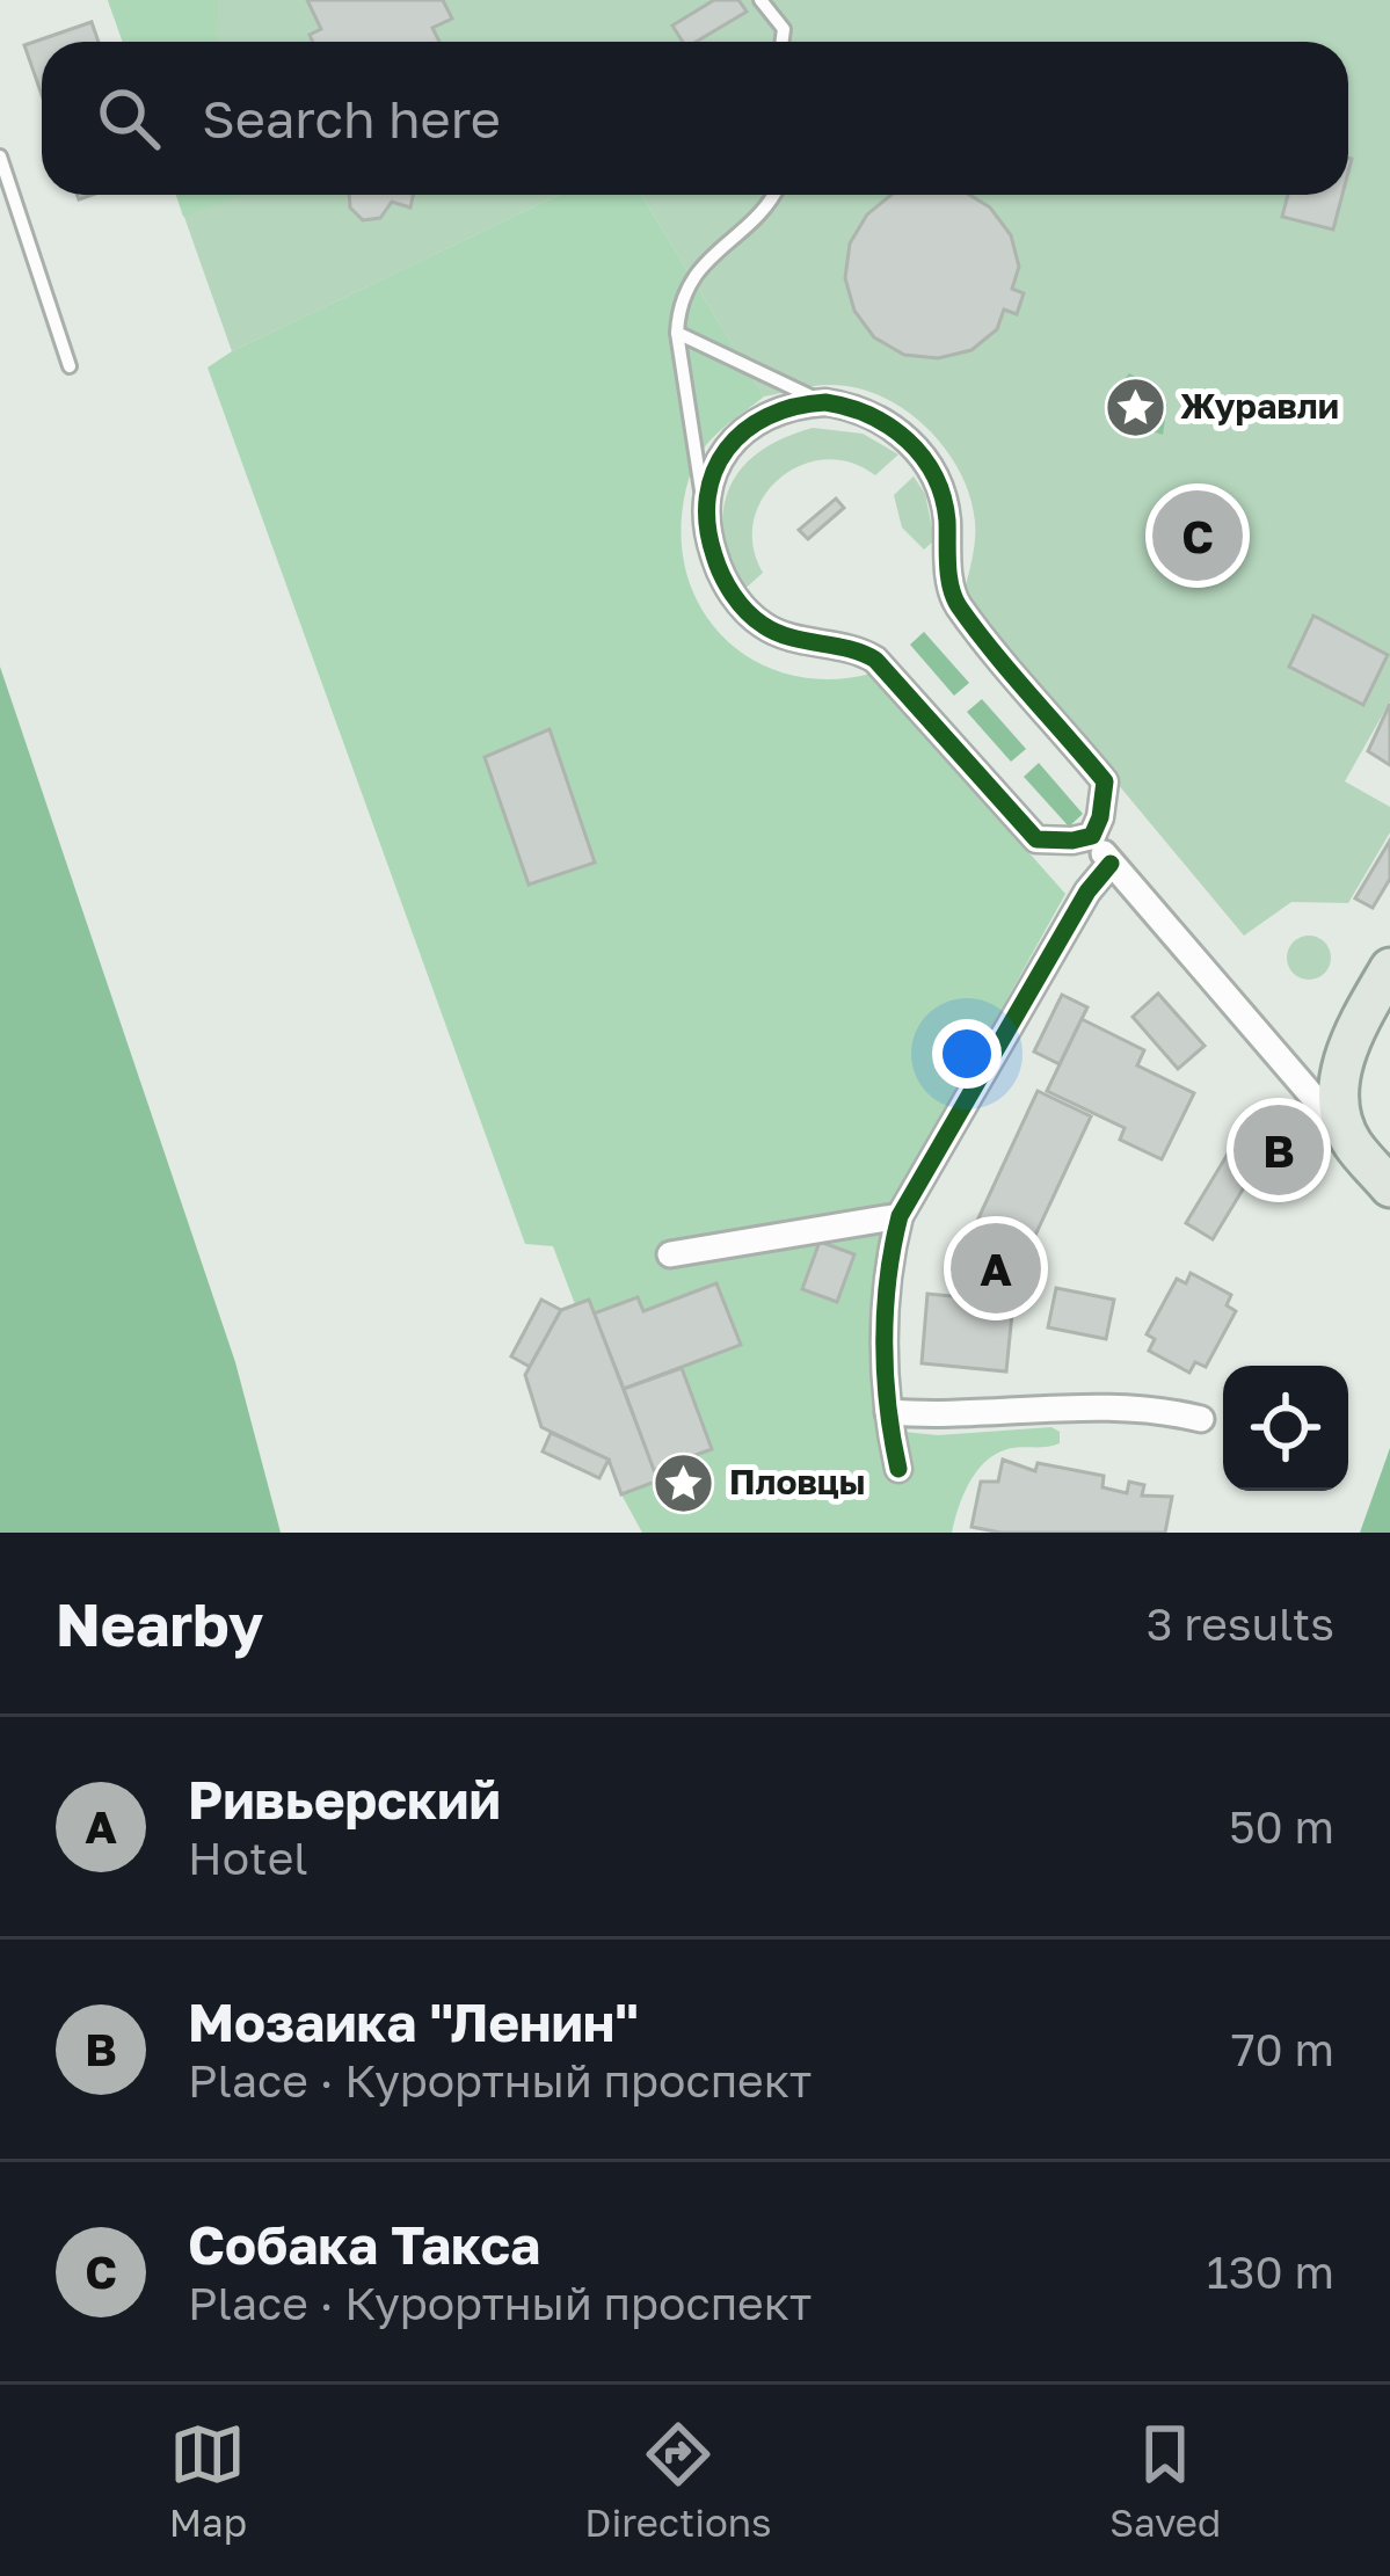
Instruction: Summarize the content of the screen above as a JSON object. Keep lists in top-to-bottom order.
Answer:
{
  "places": {
    "place": ["Журавли", "Пловцы"]
  },
  "page": {
    "search": "Search here",
    "pins": ["C", "B", "A"],
    "heading": ["Nearby", "3 results"],
    "list": [
      {
        "mark": "A",
        "name": "Ривьерский",
        "note": "Hotel",
        "value": "50 m"
      },
      {
        "mark": "B",
        "name": "Мозаика \"Ленин\"",
        "note": "Place · Курортный проспект",
        "value": "70 m"
      },
      {
        "mark": "C",
        "name": "Собака Такса",
        "note": "Place · Курортный проспект",
        "value": "130 m"
      }
    ],
    "nav": ["Map", "Directions", "Saved"]
  }
}
